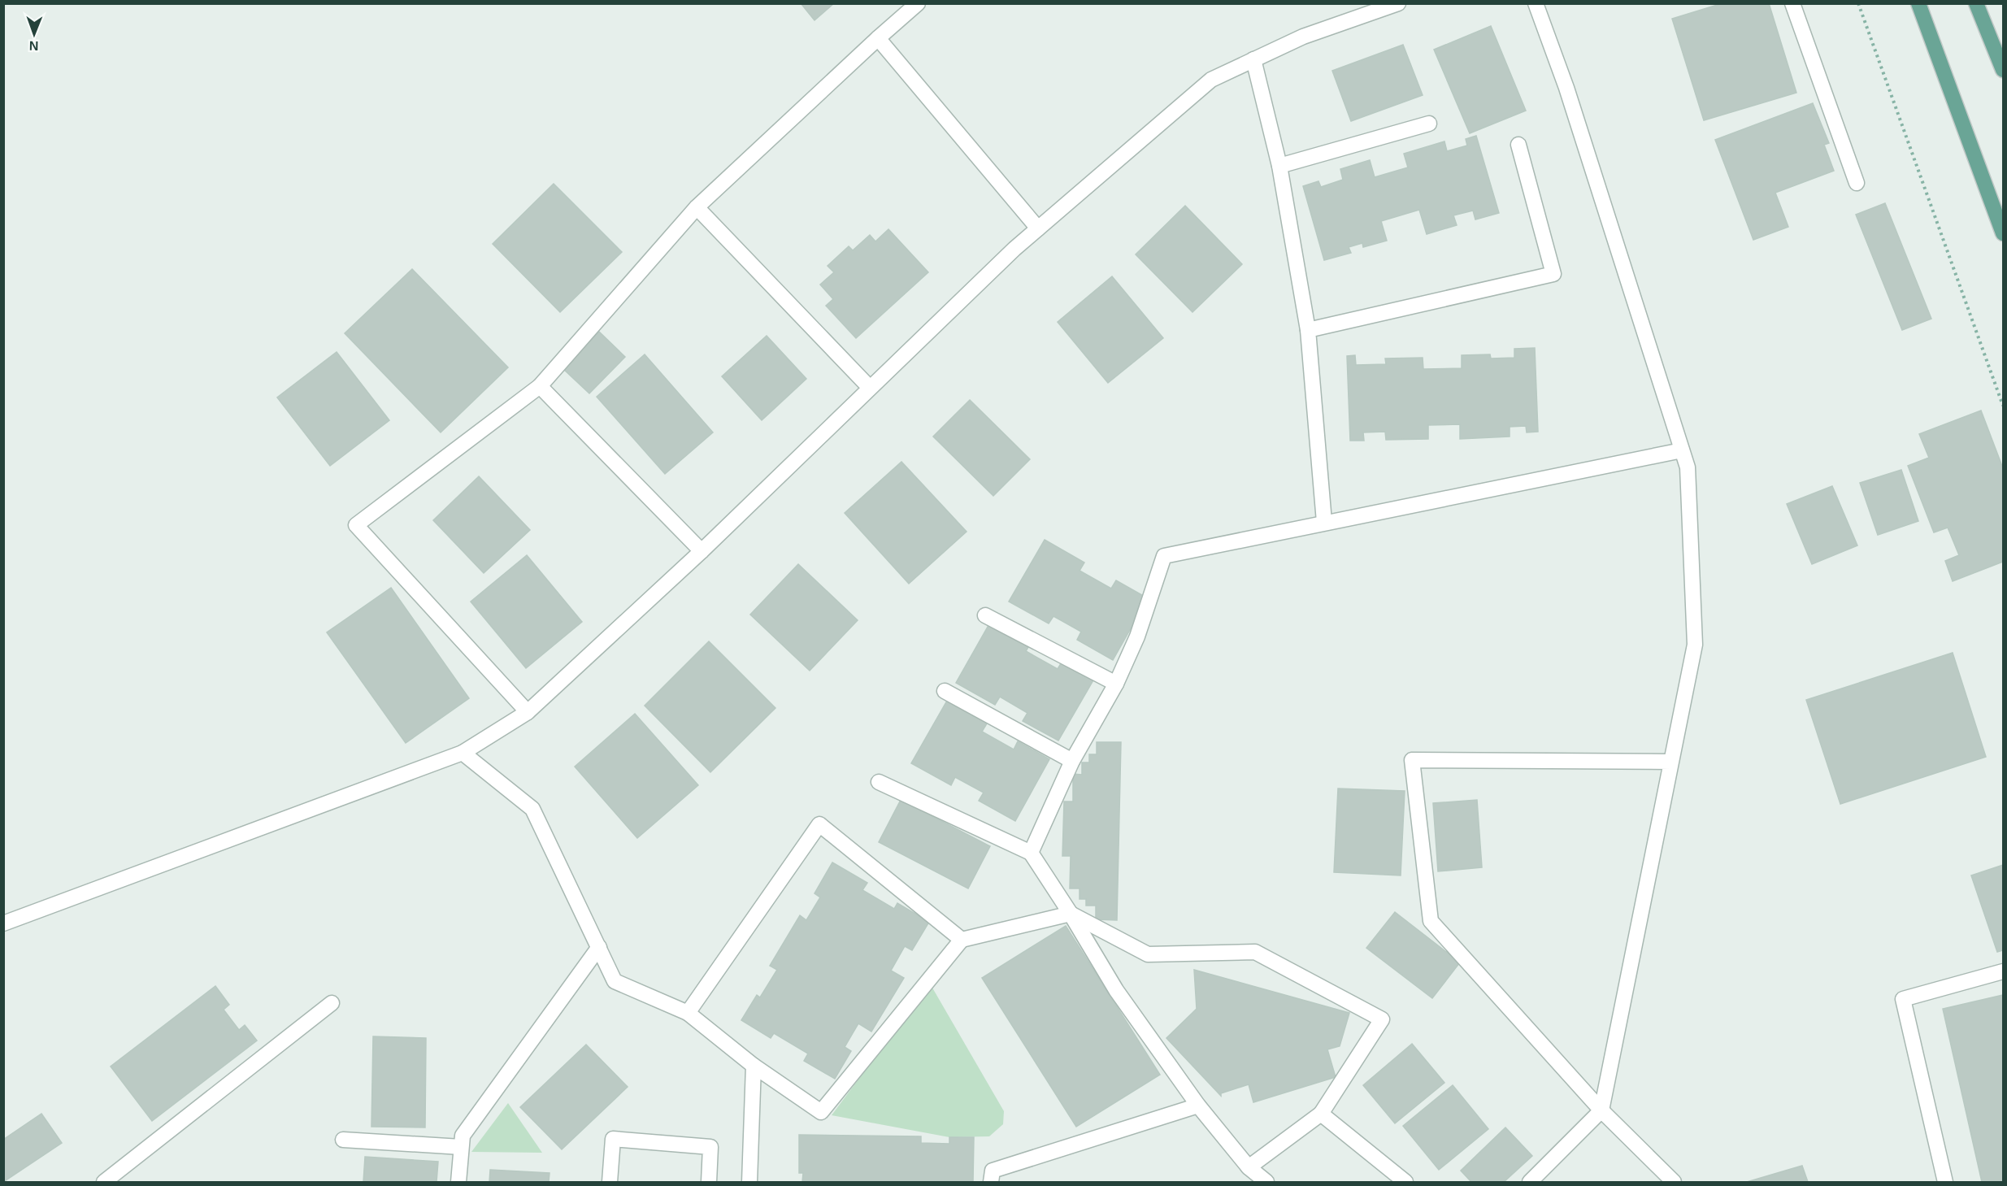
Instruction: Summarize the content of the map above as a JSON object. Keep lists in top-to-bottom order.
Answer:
{
  "north": "bottom"
}
